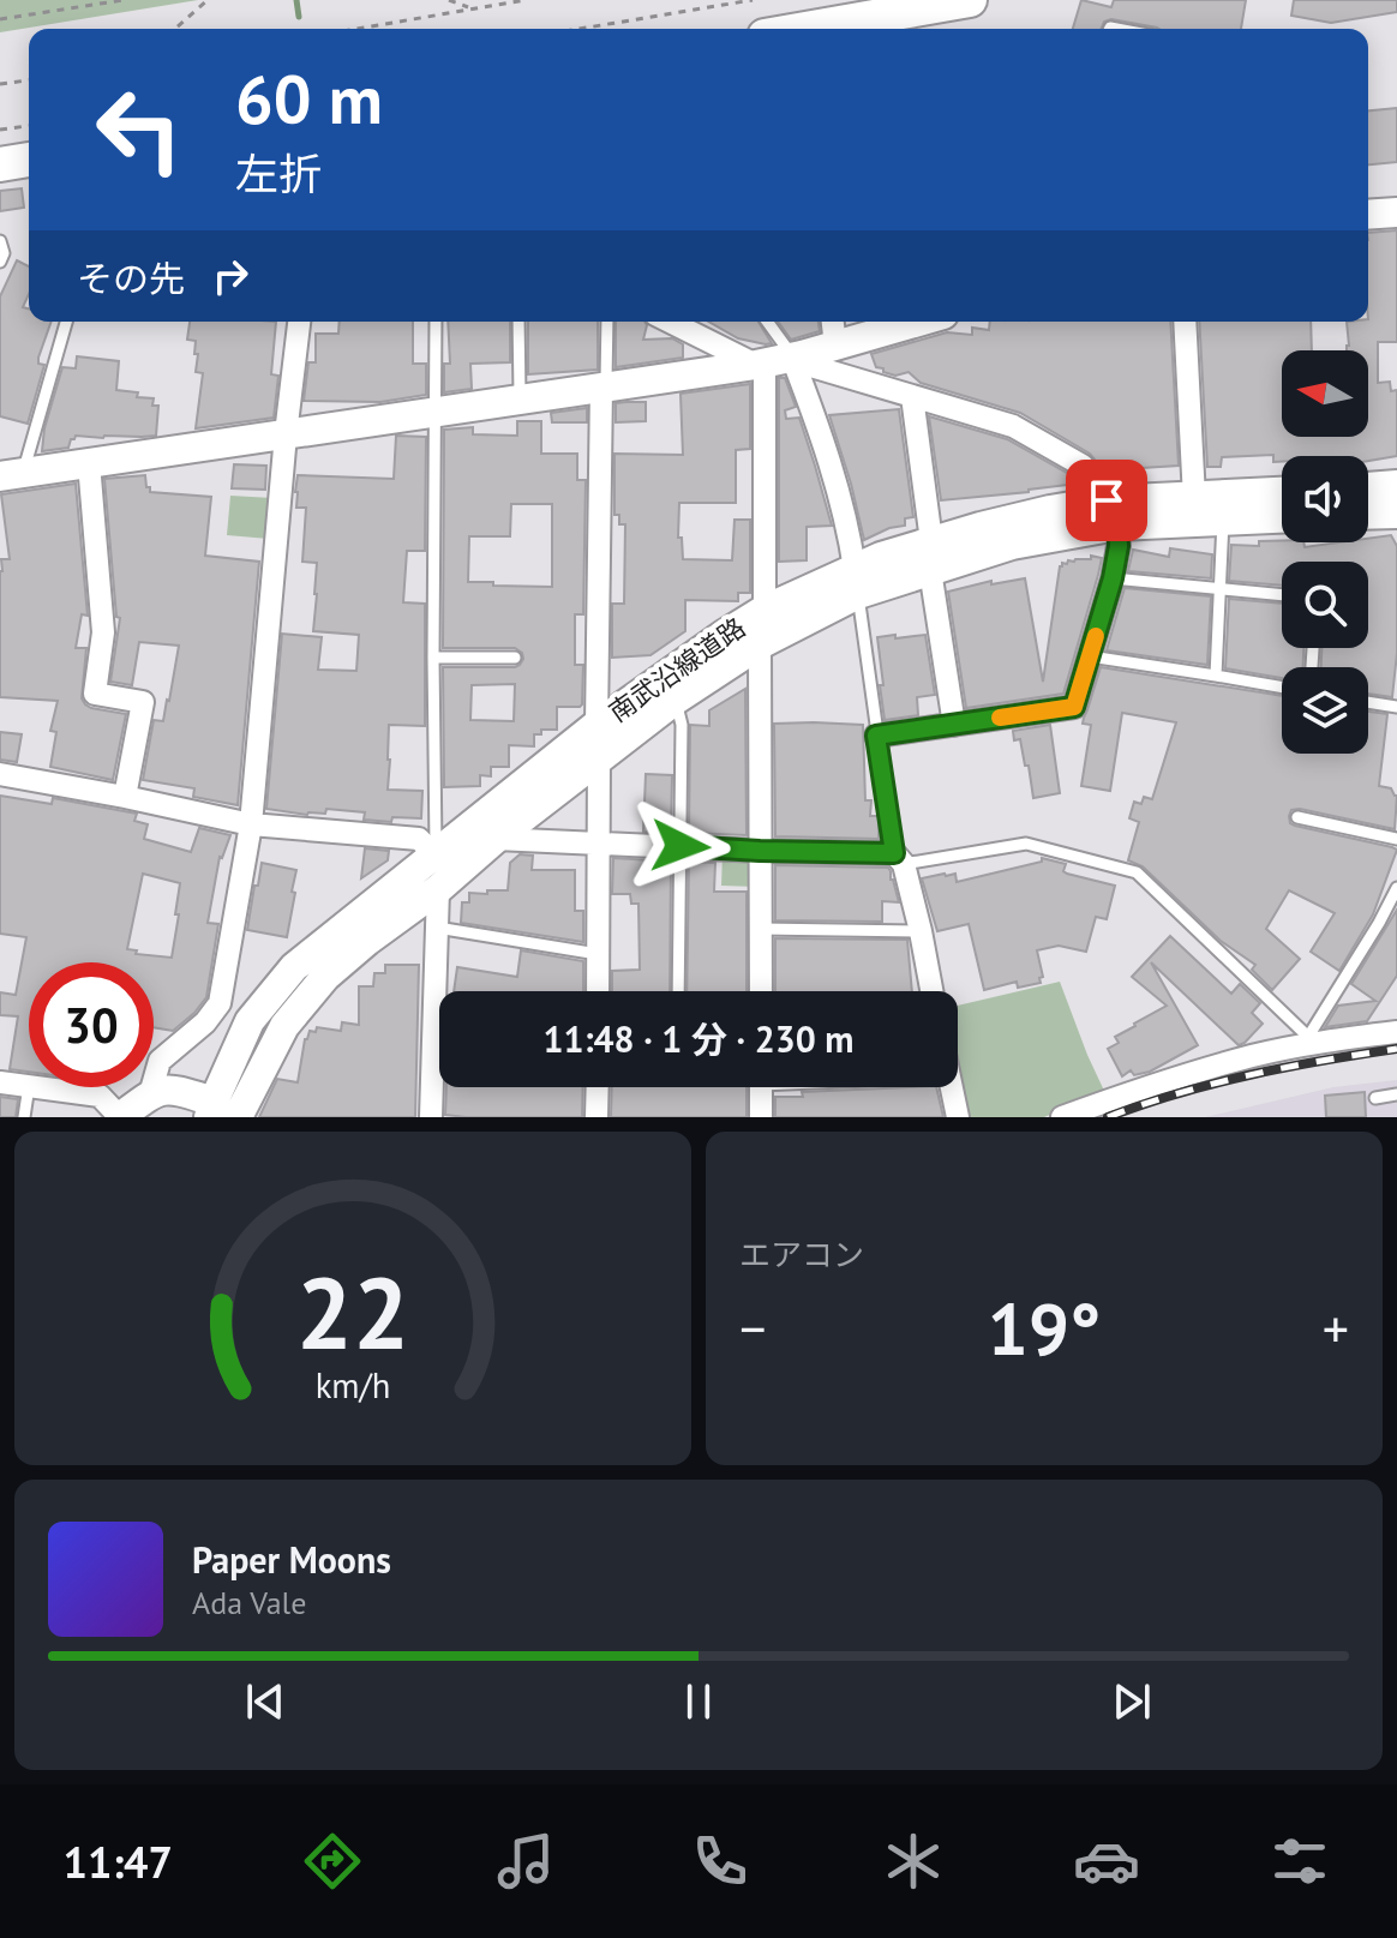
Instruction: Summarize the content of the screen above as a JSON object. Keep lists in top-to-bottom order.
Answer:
{
  "streets": {
    "street": ["南武沿線道路"]
  },
  "north": "left",
  "page": {
    "turn": ["60 m", "左折"],
    "then": "その先",
    "limit": "30",
    "trip": "11:48 · 1 分 · 230 m",
    "tile": "エアコン",
    "heat": ["−", "19°", "+"],
    "song": ["Paper Moons", "Ada Vale"],
    "tabs": "11:47",
    "gauge": ["22", "km/h"]
  }
}
